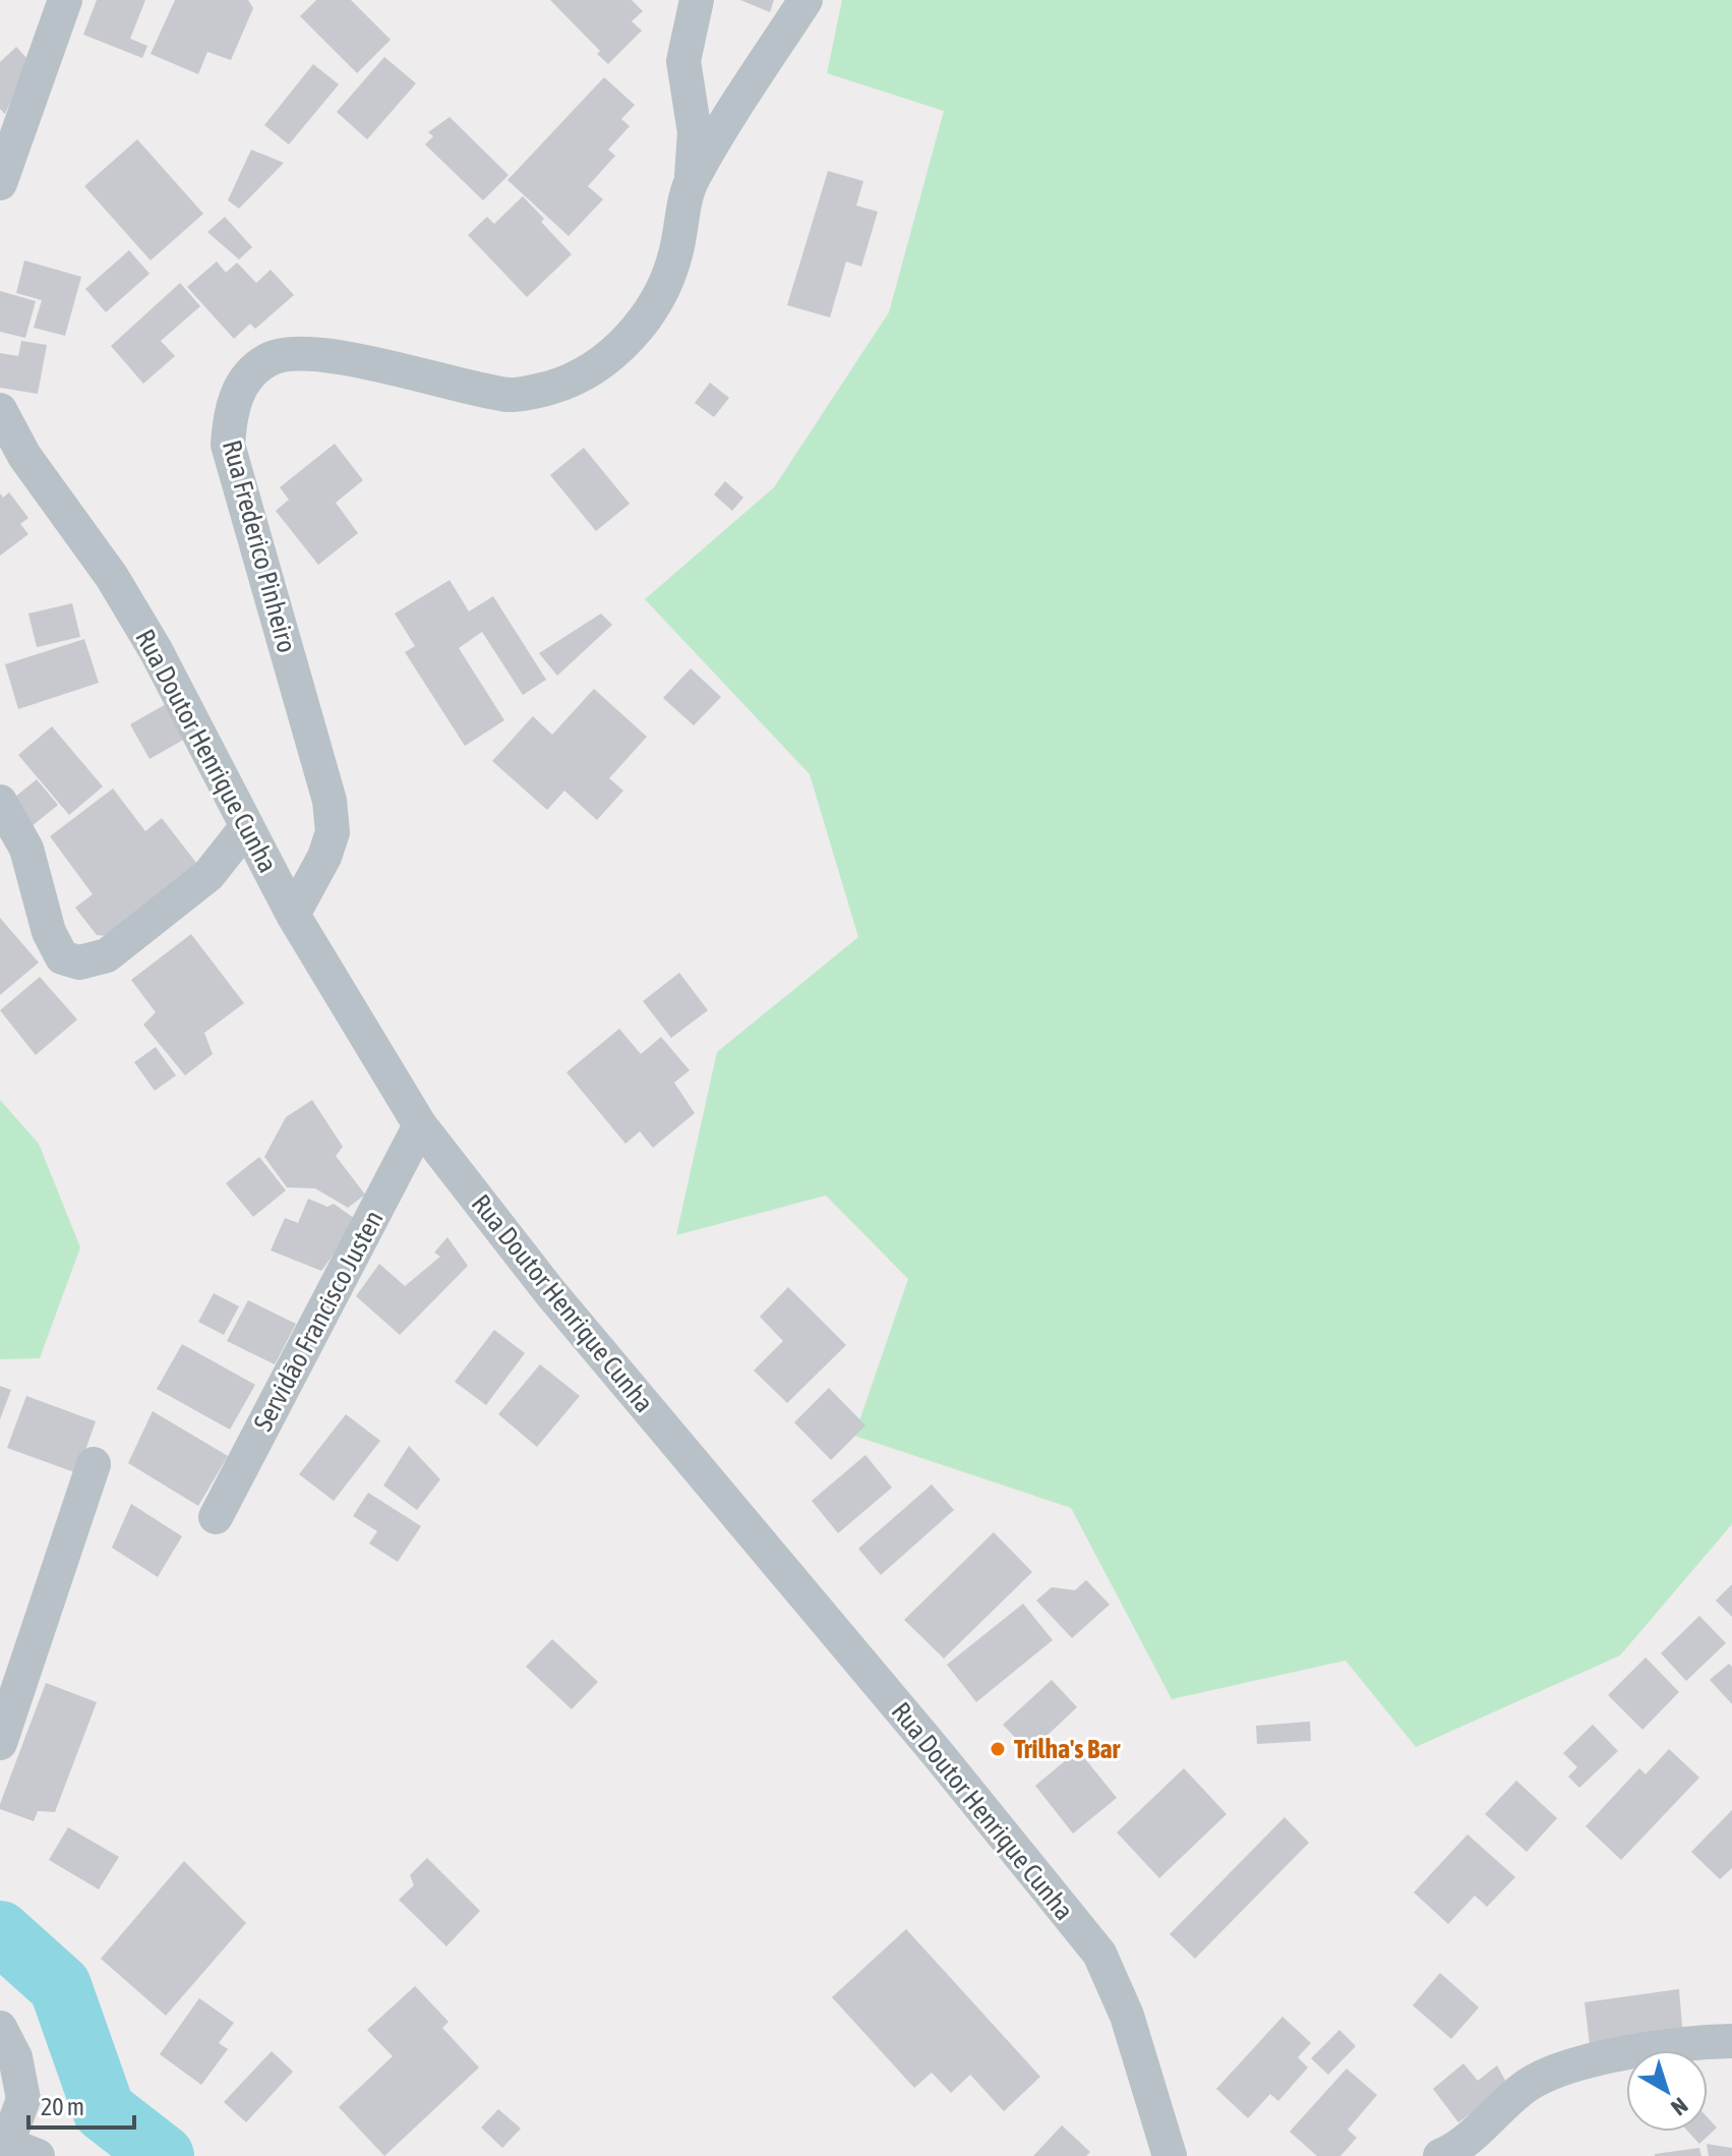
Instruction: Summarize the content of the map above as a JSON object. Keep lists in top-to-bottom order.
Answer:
{
  "streets": {
    "street": ["Rua Frederico Pinheiro", "Rua Doutor Henrique Cunha", "Servidão Francisco Justen"]
  },
  "crossings": [
    ["Rua Frederico Pinheiro", "Rua Doutor Henrique Cunha"],
    ["Rua Doutor Henrique Cunha", "Servidão Francisco Justen"]
  ],
  "places": ["Trilha's Bar"],
  "scale_bar": "20 m",
  "north": "bottom right"
}
